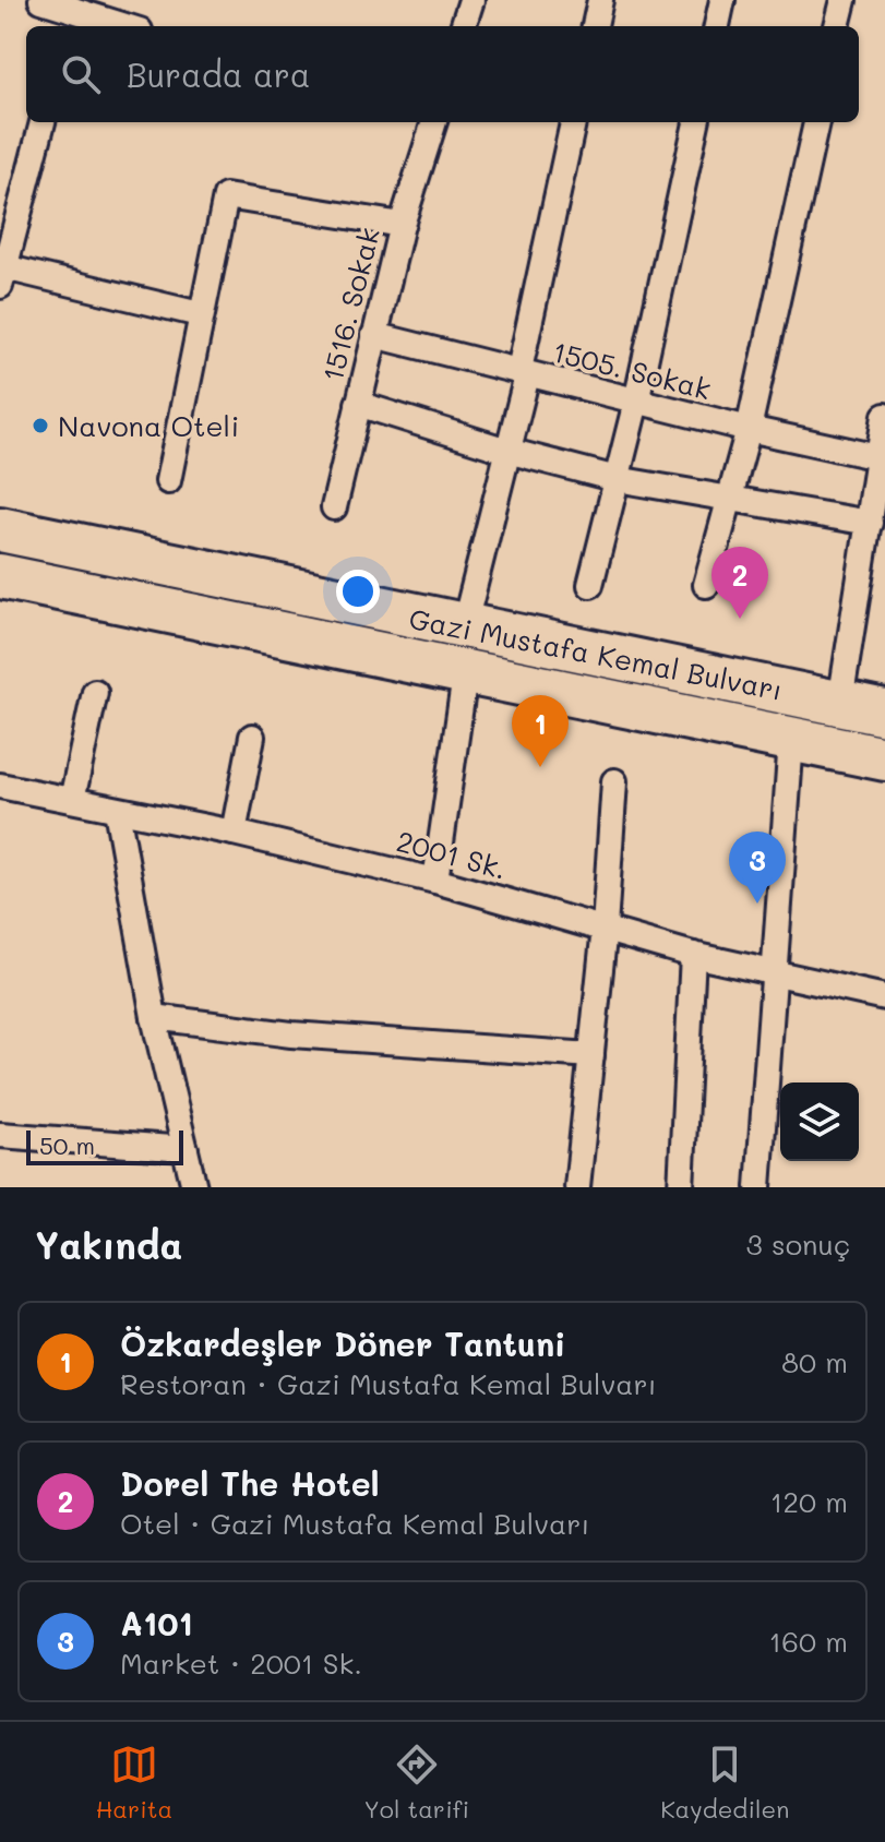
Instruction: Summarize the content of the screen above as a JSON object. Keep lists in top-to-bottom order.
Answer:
{
  "streets": {
    "highway": ["Gazi Mustafa Kemal Bulvarı"],
    "street": ["1516. Sokak", "1505. Sokak", "2001 Sk."]
  },
  "crossings": [
    ["1516. Sokak", "1505. Sokak"]
  ],
  "places": ["Navona Oteli"],
  "scale_bar": "50 m",
  "page": {
    "search": "Burada ara",
    "pins": ["2", "1", "3"],
    "scale": "50 m",
    "heading": ["Yakında", "3 sonuç"],
    "list": [
      {
        "mark": "1",
        "name": "Özkardeşler Döner Tantuni",
        "note": "Restoran · Gazi Mustafa Kemal Bulvarı",
        "value": "80 m"
      },
      {
        "mark": "2",
        "name": "Dorel The Hotel",
        "note": "Otel · Gazi Mustafa Kemal Bulvarı",
        "value": "120 m"
      },
      {
        "mark": "3",
        "name": "A101",
        "note": "Market · 2001 Sk.",
        "value": "160 m"
      }
    ],
    "nav": ["Harita", "Yol tarifi", "Kaydedilen"]
  }
}
